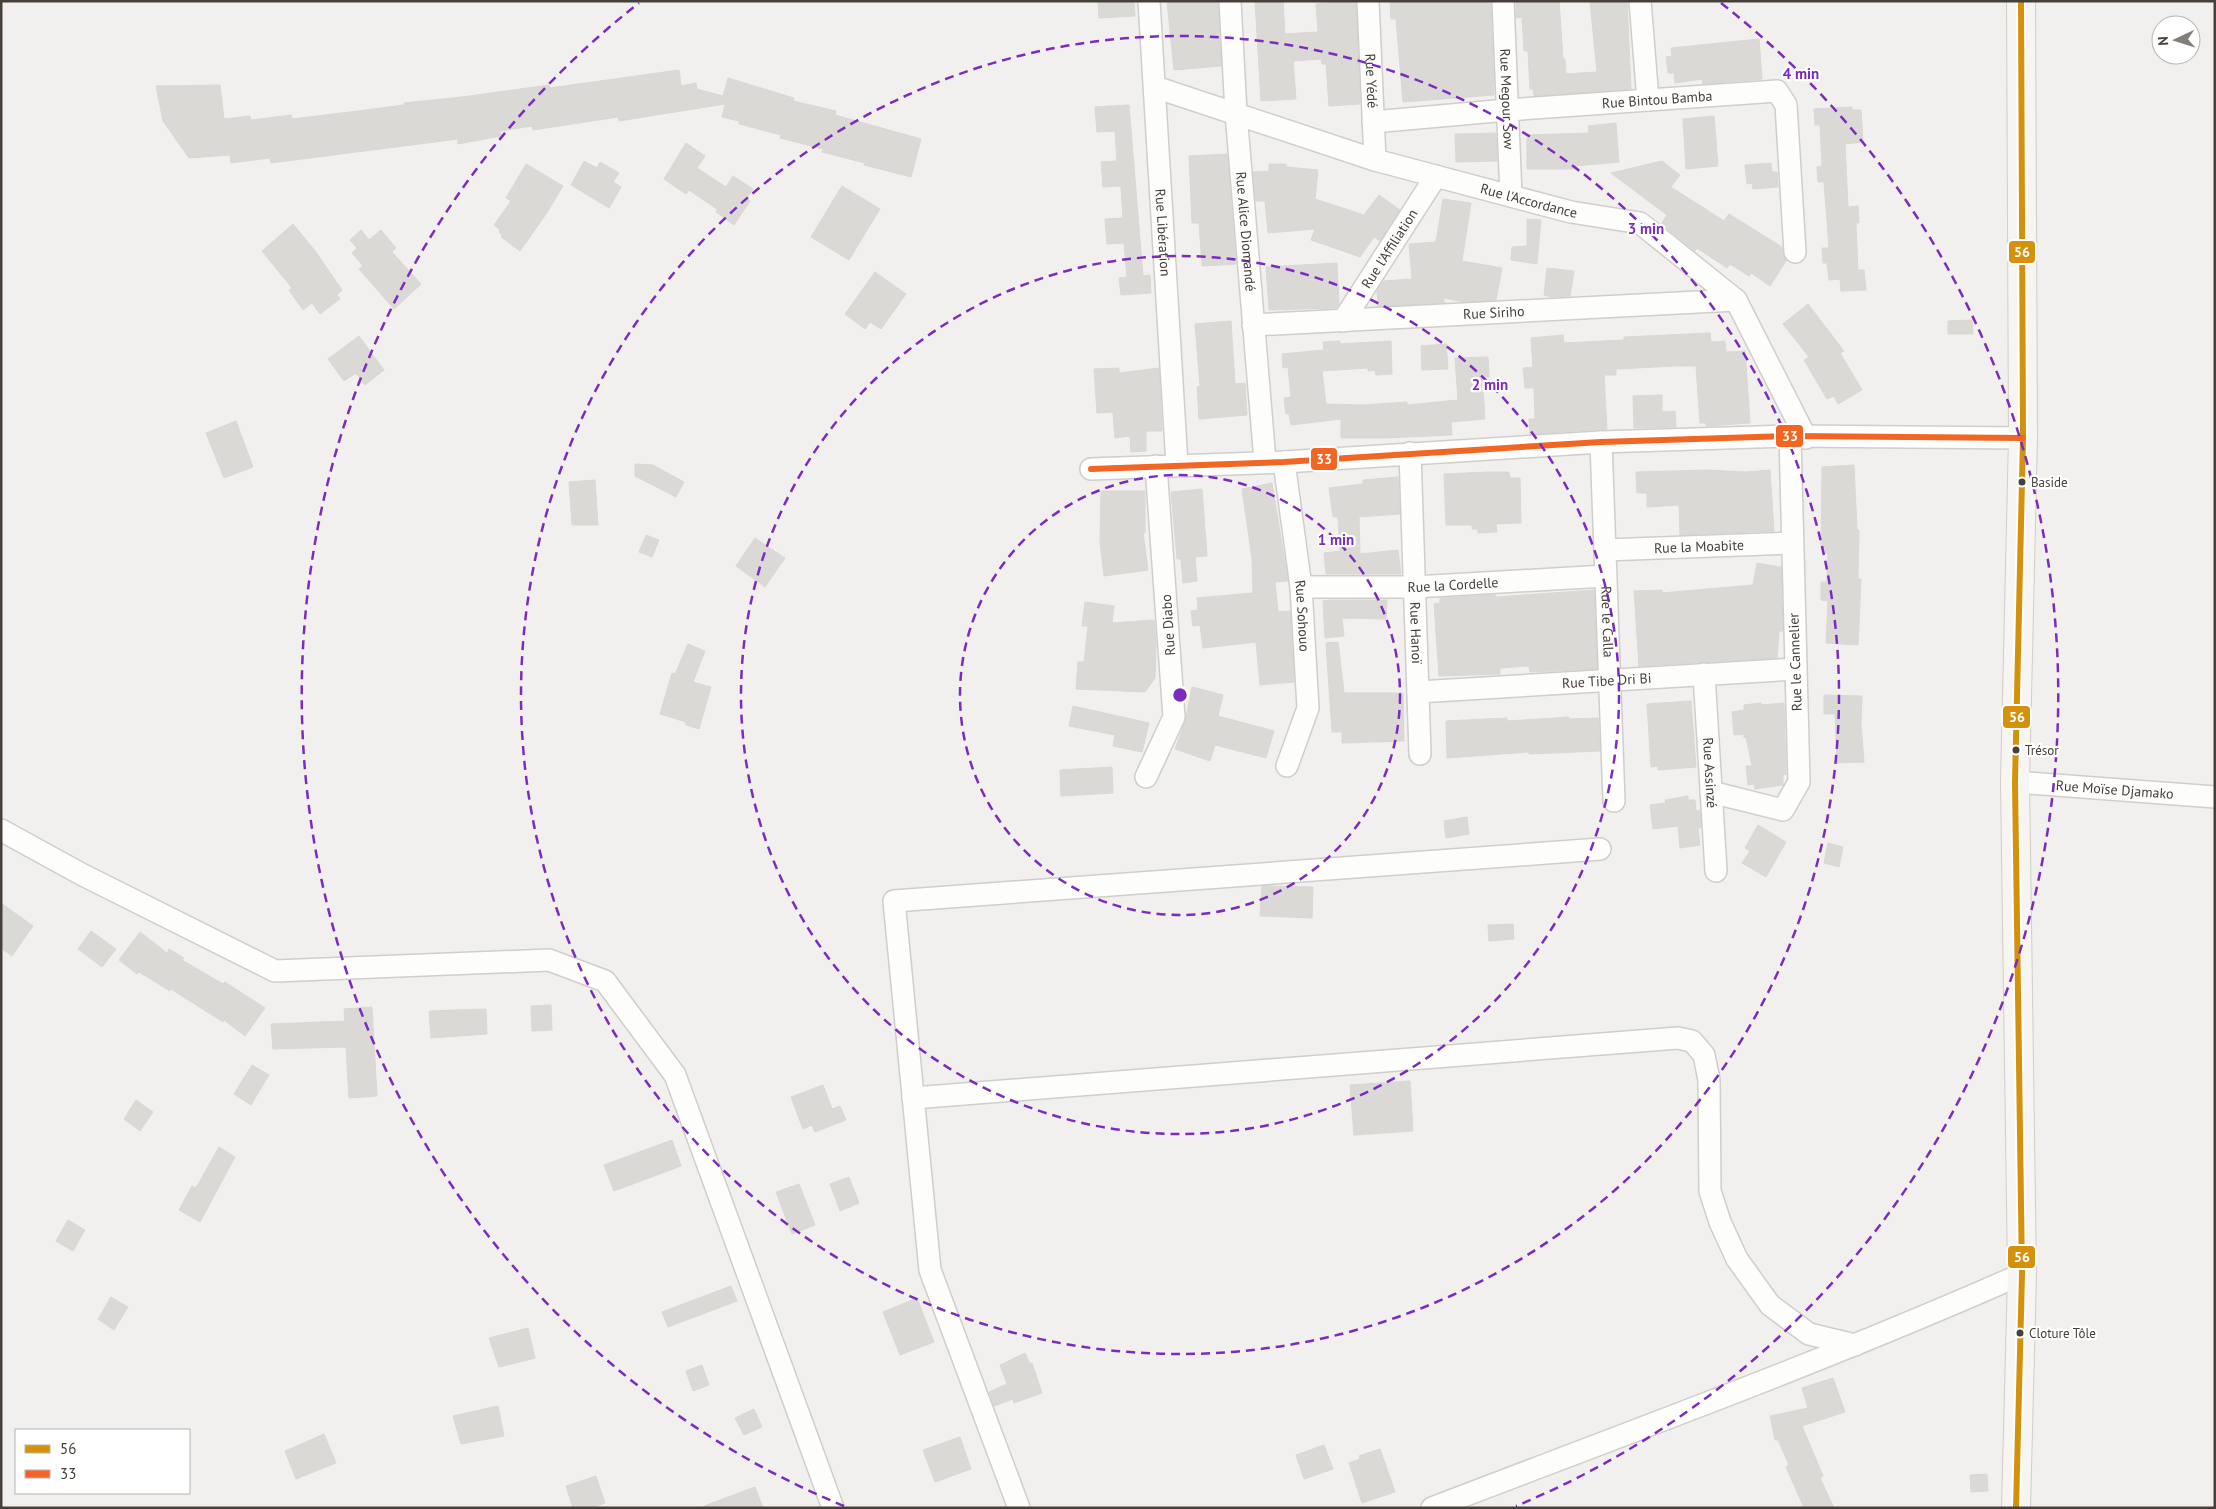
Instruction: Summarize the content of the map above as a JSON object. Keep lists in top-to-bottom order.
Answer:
{
  "streets": {
    "street": [
      "Rue Yédé",
      "Rue Megour Sow",
      "Rue Bintou Bamba",
      "Rue l'Accordance",
      "Rue Alice Diomandé",
      "Rue Libération",
      "Rue l'Affiliation",
      "Rue Siriho",
      "Rue la Moabite",
      "Rue la Cordelle",
      "Rue Sohouo",
      "Rue le Calla",
      "Rue Diabo",
      "Rue Hanoï",
      "Rue le Cannelier",
      "Rue Tibe Dri Bi",
      "Rue Assinzé",
      "Rue Moïse Djamako"
    ]
  },
  "crossings": [
    ["Rue Yédé", "Rue Bintou Bamba"],
    ["Rue Yédé", "Rue l'Accordance"],
    ["Rue Megour Sow", "Rue Bintou Bamba"],
    ["Rue Megour Sow", "Rue l'Accordance"],
    ["Rue l'Accordance", "Rue Alice Diomandé"],
    ["Rue l'Accordance", "Rue Libération"],
    ["Rue l'Accordance", "Rue l'Affiliation"],
    ["Rue l'Accordance", "Rue Siriho"],
    ["Rue l'Accordance", "Rue le Cannelier"],
    ["Rue Alice Diomandé", "Rue Siriho"],
    ["Rue Alice Diomandé", "Rue Sohouo"],
    ["Rue Libération", "Rue Diabo"],
    ["Rue l'Affiliation", "Rue Siriho"],
    ["Rue la Moabite", "Rue le Calla"],
    ["Rue la Moabite", "Rue le Cannelier"],
    ["Rue la Cordelle", "Rue Sohouo"],
    ["Rue la Cordelle", "Rue le Calla"],
    ["Rue la Cordelle", "Rue Hanoï"],
    ["Rue le Calla", "Rue Tibe Dri Bi"],
    ["Rue Hanoï", "Rue Tibe Dri Bi"],
    ["Rue le Cannelier", "Rue Tibe Dri Bi"],
    ["Rue le Cannelier", "Rue Assinzé"],
    ["Rue Tibe Dri Bi", "Rue Assinzé"]
  ],
  "places": ["Baside", "Trésor", "Cloture Tôle"],
  "lines": ["transit line 56", "transit line 33"],
  "legend": ["56", "33"],
  "north": "left",
  "rings": [
    "4 min",
    "3 min",
    "2 min",
    "1 min"
  ]
}
